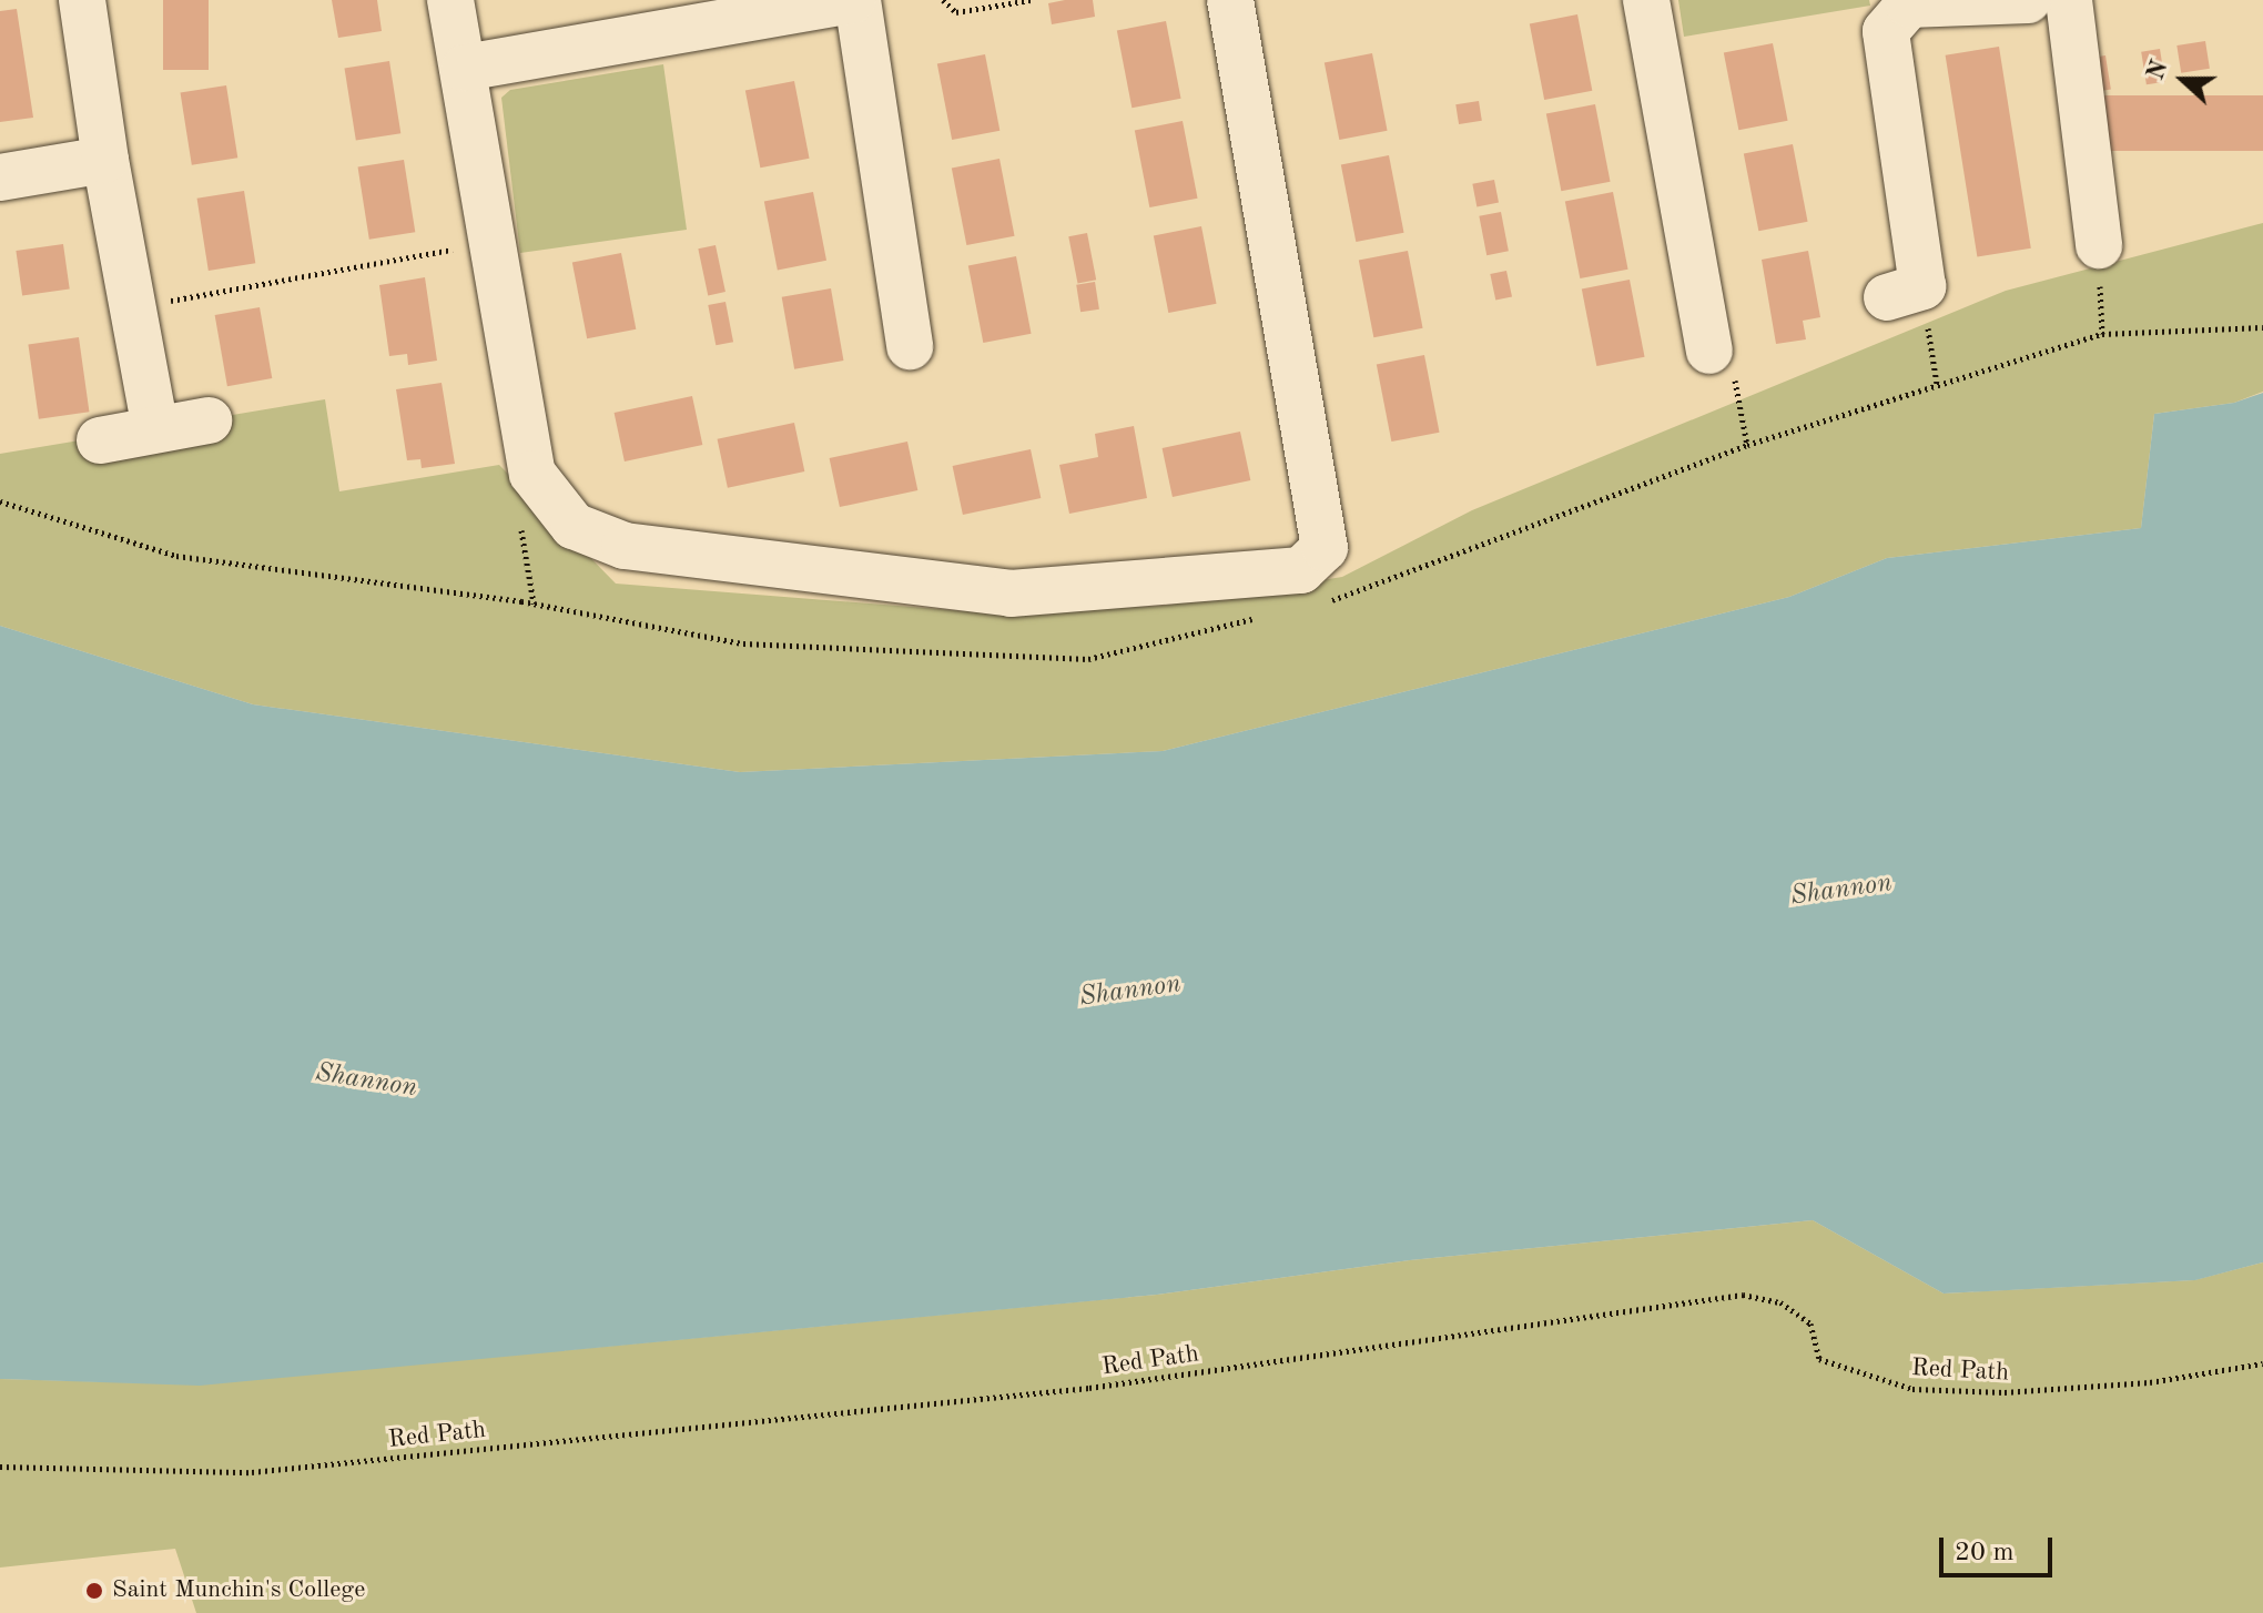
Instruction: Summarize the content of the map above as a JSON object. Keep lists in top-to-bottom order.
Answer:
{
  "streets": {
    "path": ["Red Path"]
  },
  "water": ["Shannon"],
  "places": ["Saint Munchin's College"],
  "scale_bar": "20 m",
  "north": "left"
}
